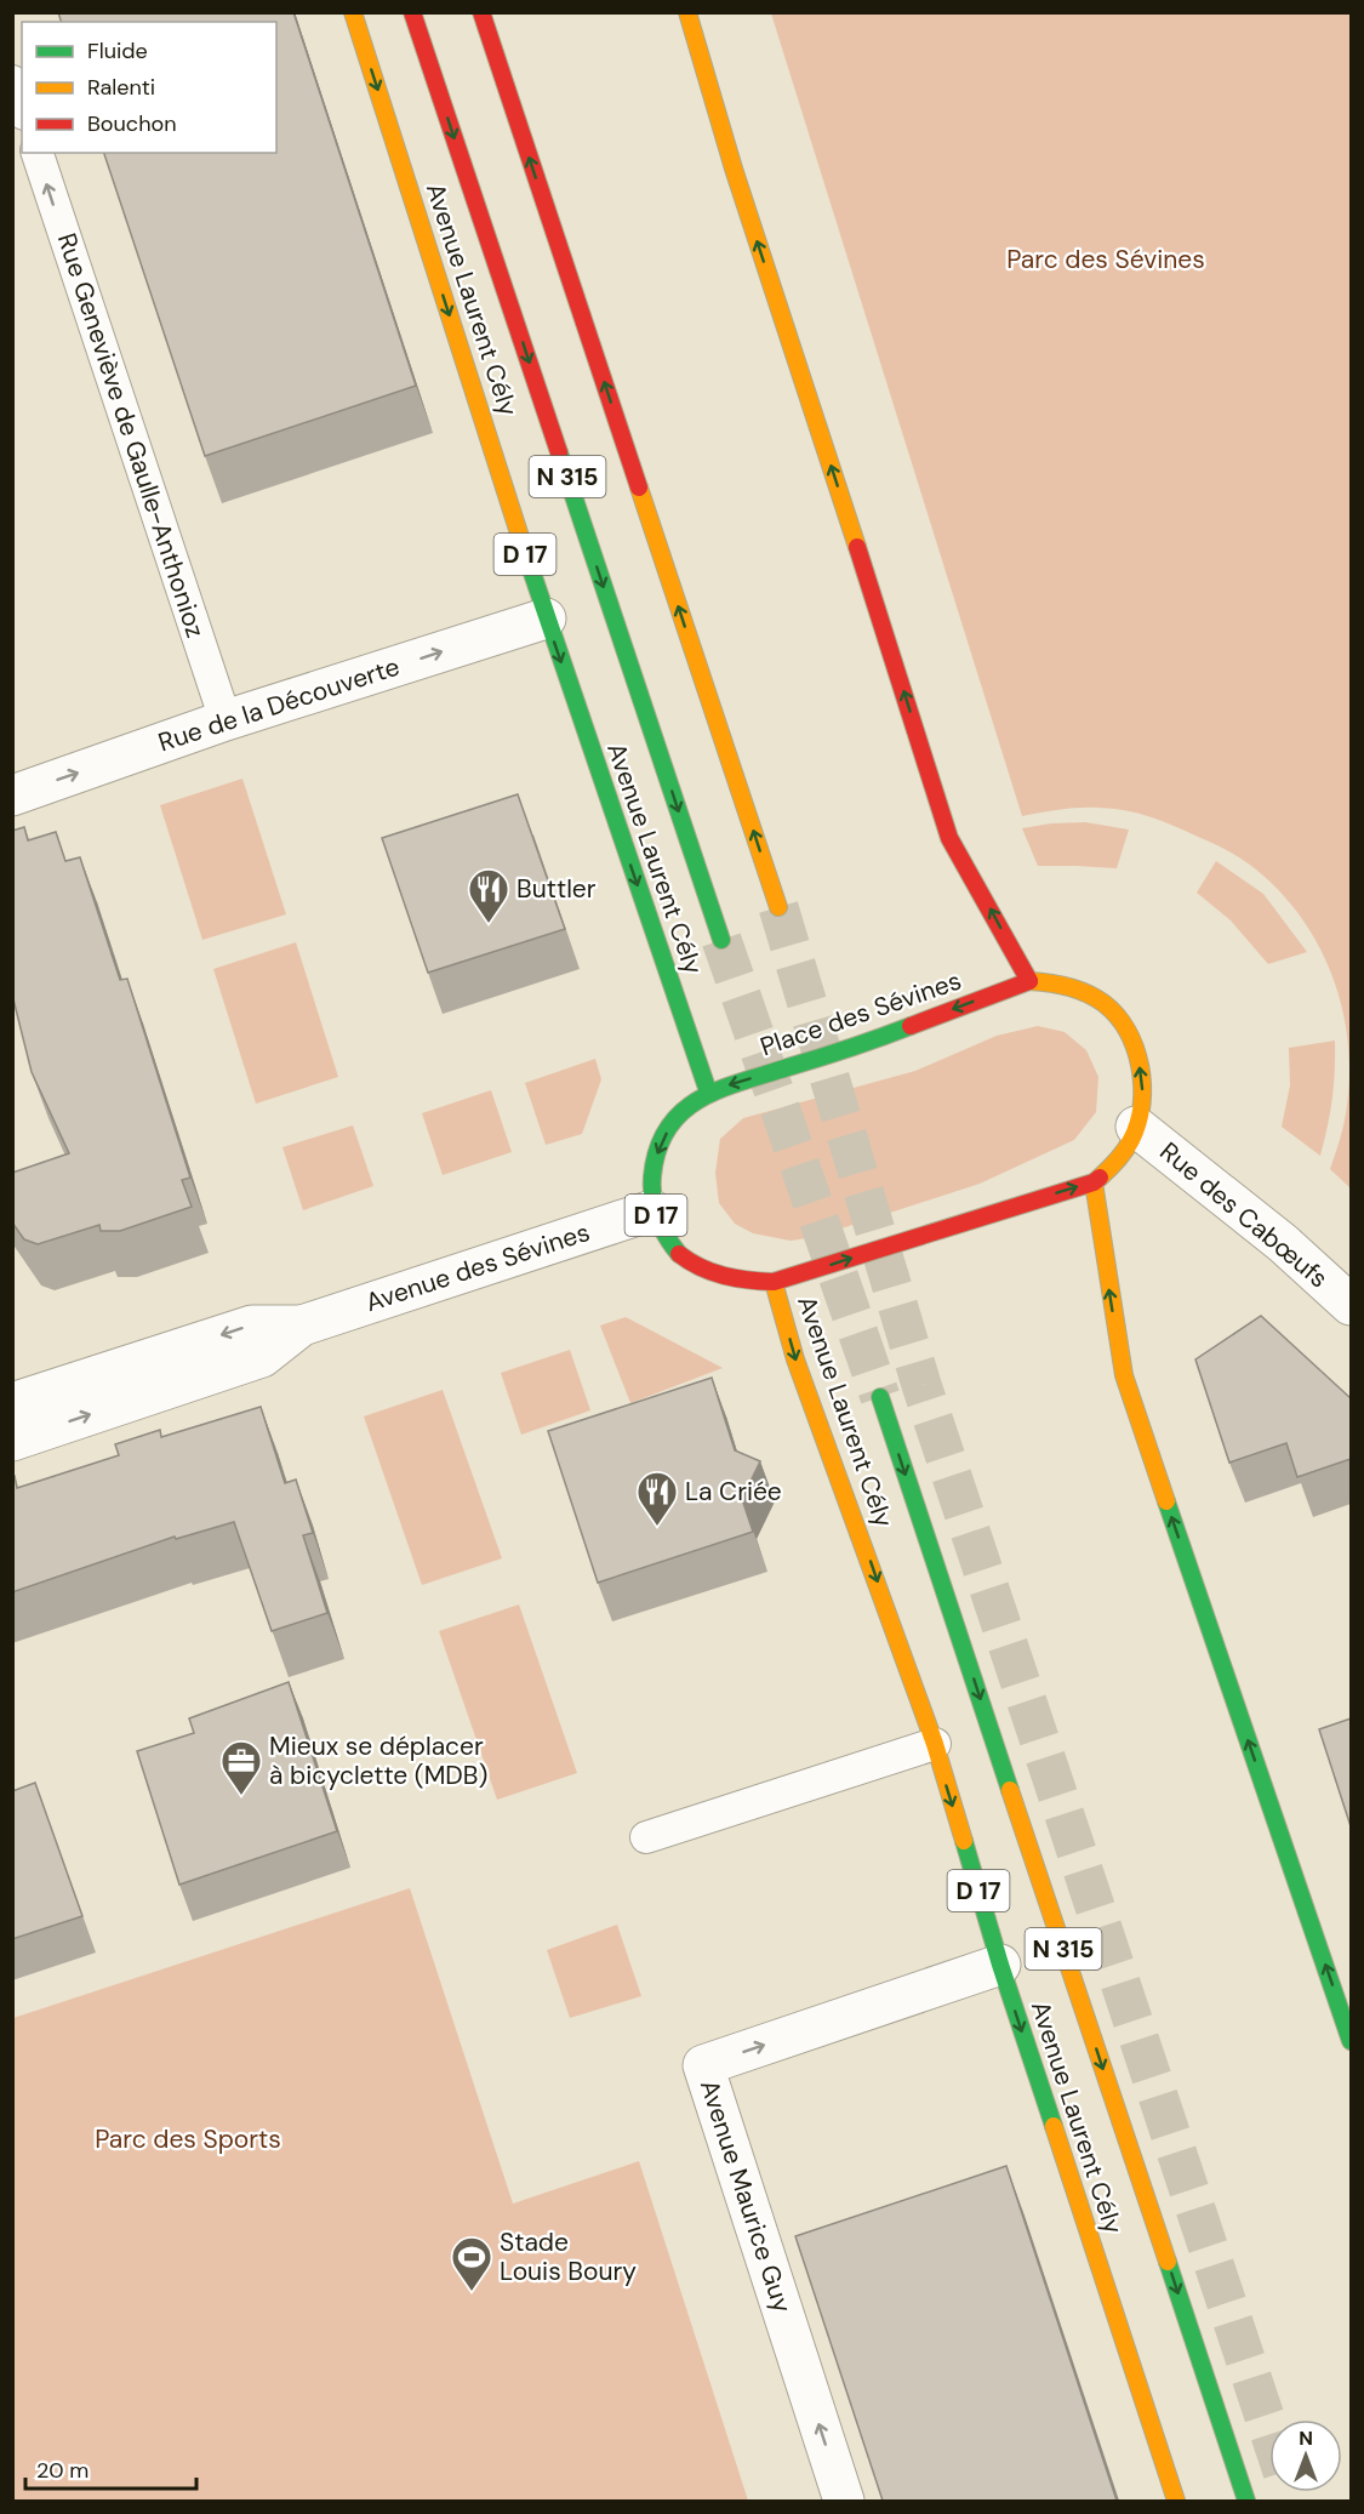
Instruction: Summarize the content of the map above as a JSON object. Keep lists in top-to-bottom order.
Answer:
{
  "streets": {
    "main road": [
      "Avenue Laurent Cély",
      "N 315",
      "D 17",
      "Place des Sévines"
    ],
    "street": [
      "Rue de la Découverte",
      "Rue des Cabœufs",
      "Avenue des Sévines",
      "Avenue Maurice Guy"
    ],
    "lane": ["Rue Geneviève de Gaulle-Anthonioz"]
  },
  "crossings": [
    ["Avenue Laurent Cély", "Rue de la Découverte"],
    ["Avenue Laurent Cély", "Place des Sévines"],
    ["Avenue Laurent Cély", "Avenue des Sévines"],
    ["Avenue Laurent Cély", "Avenue Maurice Guy"],
    ["Rue Geneviève de Gaulle-Anthonioz", "Rue de la Découverte"]
  ],
  "one_way": ["Rue Geneviève de Gaulle-Anthonioz", "Rue de la Découverte", "Place des Sévines"],
  "parks": ["Parc des Sévines", "Parc des Sports"],
  "places": {
    "restaurant": ["Buttler", "La Criée"],
    "office": ["Mieux se déplacer à bicyclette (MDB)"],
    "sports": ["Stade Louis Boury"]
  },
  "legend": ["Fluide", "Ralenti", "Bouchon"],
  "scale_bar": "20 m",
  "north": "top"
}
